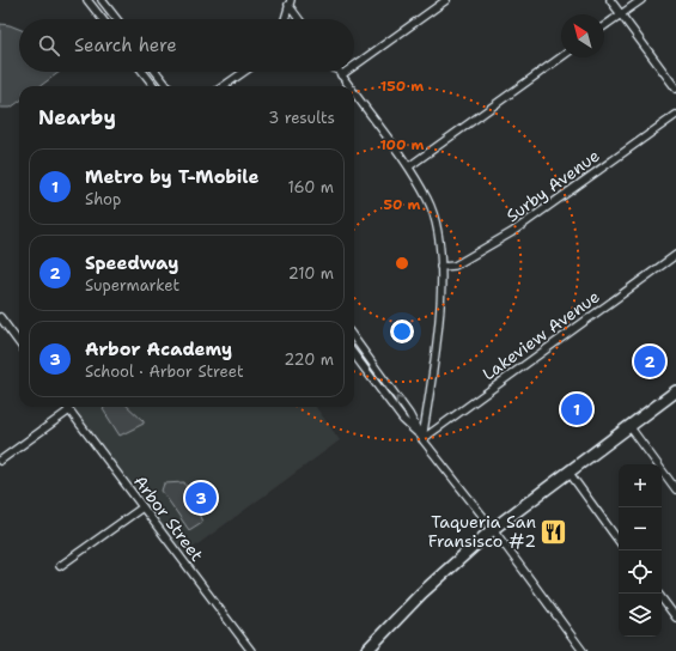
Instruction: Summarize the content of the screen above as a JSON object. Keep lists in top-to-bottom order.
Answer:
{
  "streets": {
    "street": ["Surby Avenue", "Lakeview Avenue", "Arbor Street"]
  },
  "places": {
    "restaurant": ["Taqueria San Fransisco #2"]
  },
  "north": "top left",
  "page": {
    "search": "Search here",
    "heading": ["Nearby", "3 results"],
    "list": [
      {
        "mark": "1",
        "name": "Metro by T-Mobile",
        "note": "Shop",
        "value": "160 m"
      },
      {
        "mark": "2",
        "name": "Speedway",
        "note": "Supermarket",
        "value": "210 m"
      },
      {
        "mark": "3",
        "name": "Arbor Academy",
        "note": "School · Arbor Street",
        "value": "220 m"
      }
    ],
    "pins": ["2", "1", "3"],
    "map_buttons": ["+", "−"]
  },
  "rings": ["150 m", "100 m", "50 m"]
}
